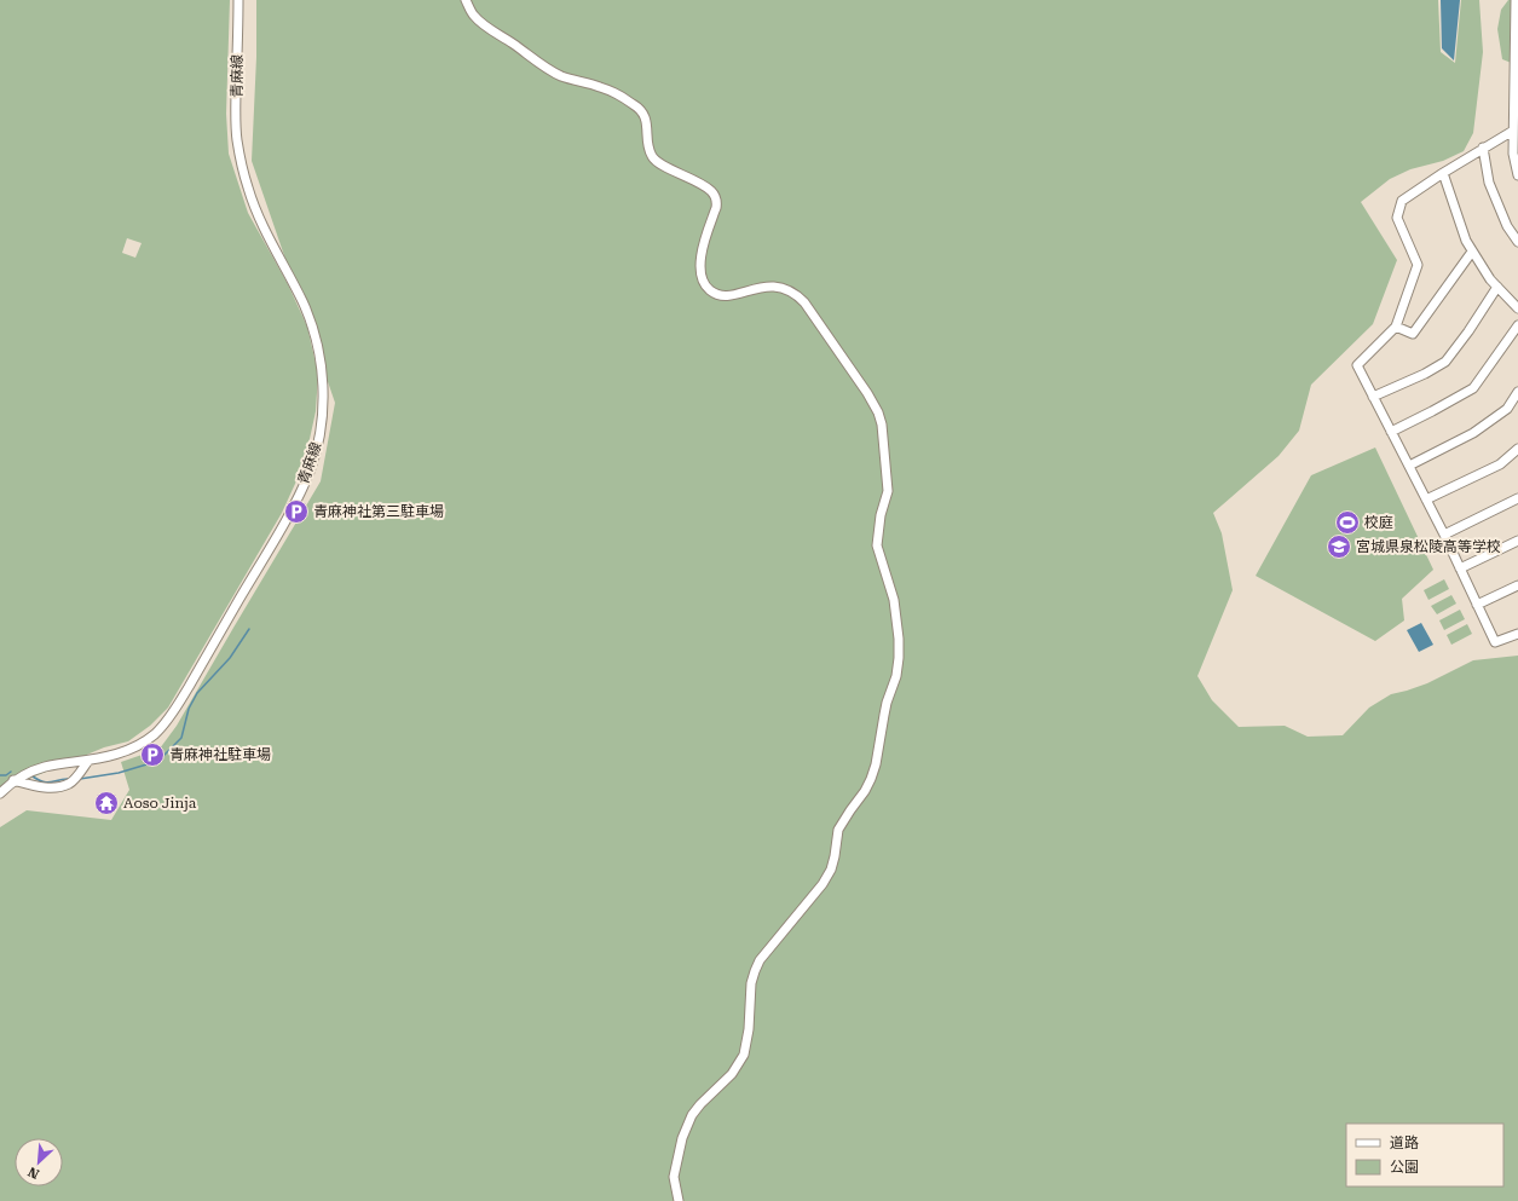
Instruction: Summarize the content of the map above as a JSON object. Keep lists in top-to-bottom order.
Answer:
{
  "streets": {
    "street": ["青麻線"]
  },
  "places": {
    "parking": ["青麻神社第三駐車場", "青麻神社駐車場"],
    "sports": ["校庭"],
    "school or university": ["宮城県泉松陵高等学校"],
    "temple": ["Aoso Jinja"]
  },
  "legend": ["道路", "公園"],
  "north": "bottom left"
}
